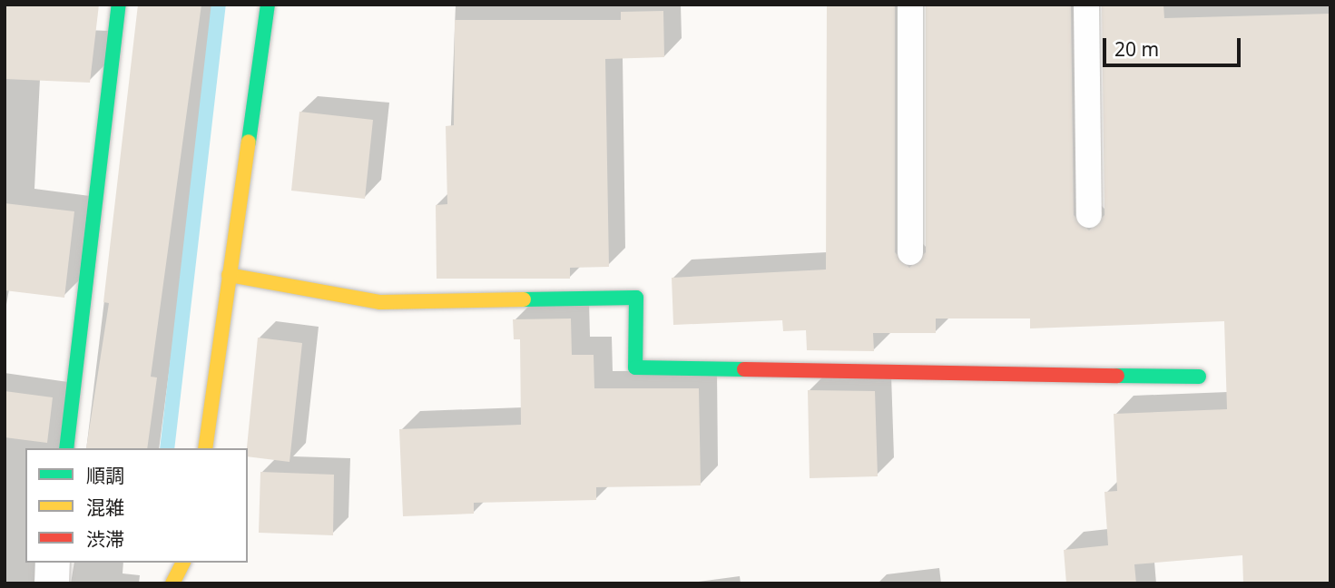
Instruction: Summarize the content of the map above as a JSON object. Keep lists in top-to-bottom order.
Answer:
{
  "legend": ["順調", "混雑", "渋滞"],
  "scale_bar": "20 m"
}
